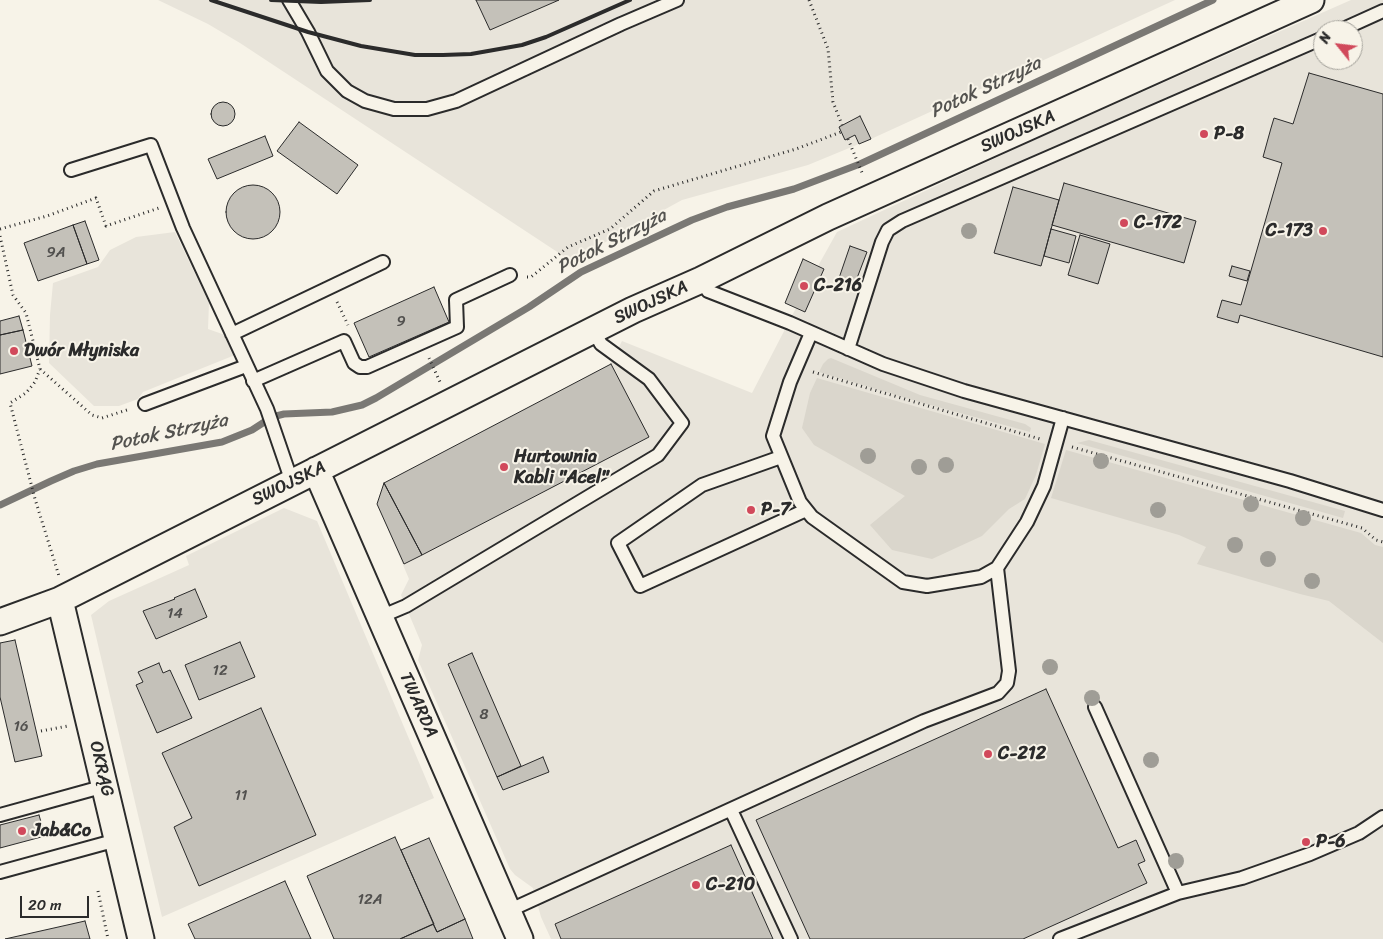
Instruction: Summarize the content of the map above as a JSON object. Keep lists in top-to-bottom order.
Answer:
{
  "streets": {
    "street": ["SWOJSKA", "TWARDA", "OKRĄG"]
  },
  "crossings": [
    ["SWOJSKA", "TWARDA"],
    ["SWOJSKA", "OKRĄG"]
  ],
  "water": ["Potok Strzyża"],
  "places": [
    "P-8",
    "C-172",
    "C-173",
    "C-216",
    "Dwór Młyniska",
    "Hurtownia Kabli \"Acel\"",
    "P-7",
    "C-212",
    "Jab&Co",
    "P-6",
    "C-210"
  ],
  "house_numbers": [
    "9A",
    "9",
    "14",
    "12",
    "8",
    "16",
    "11",
    "12A"
  ],
  "scale_bar": "20 m",
  "north": "top left"
}
